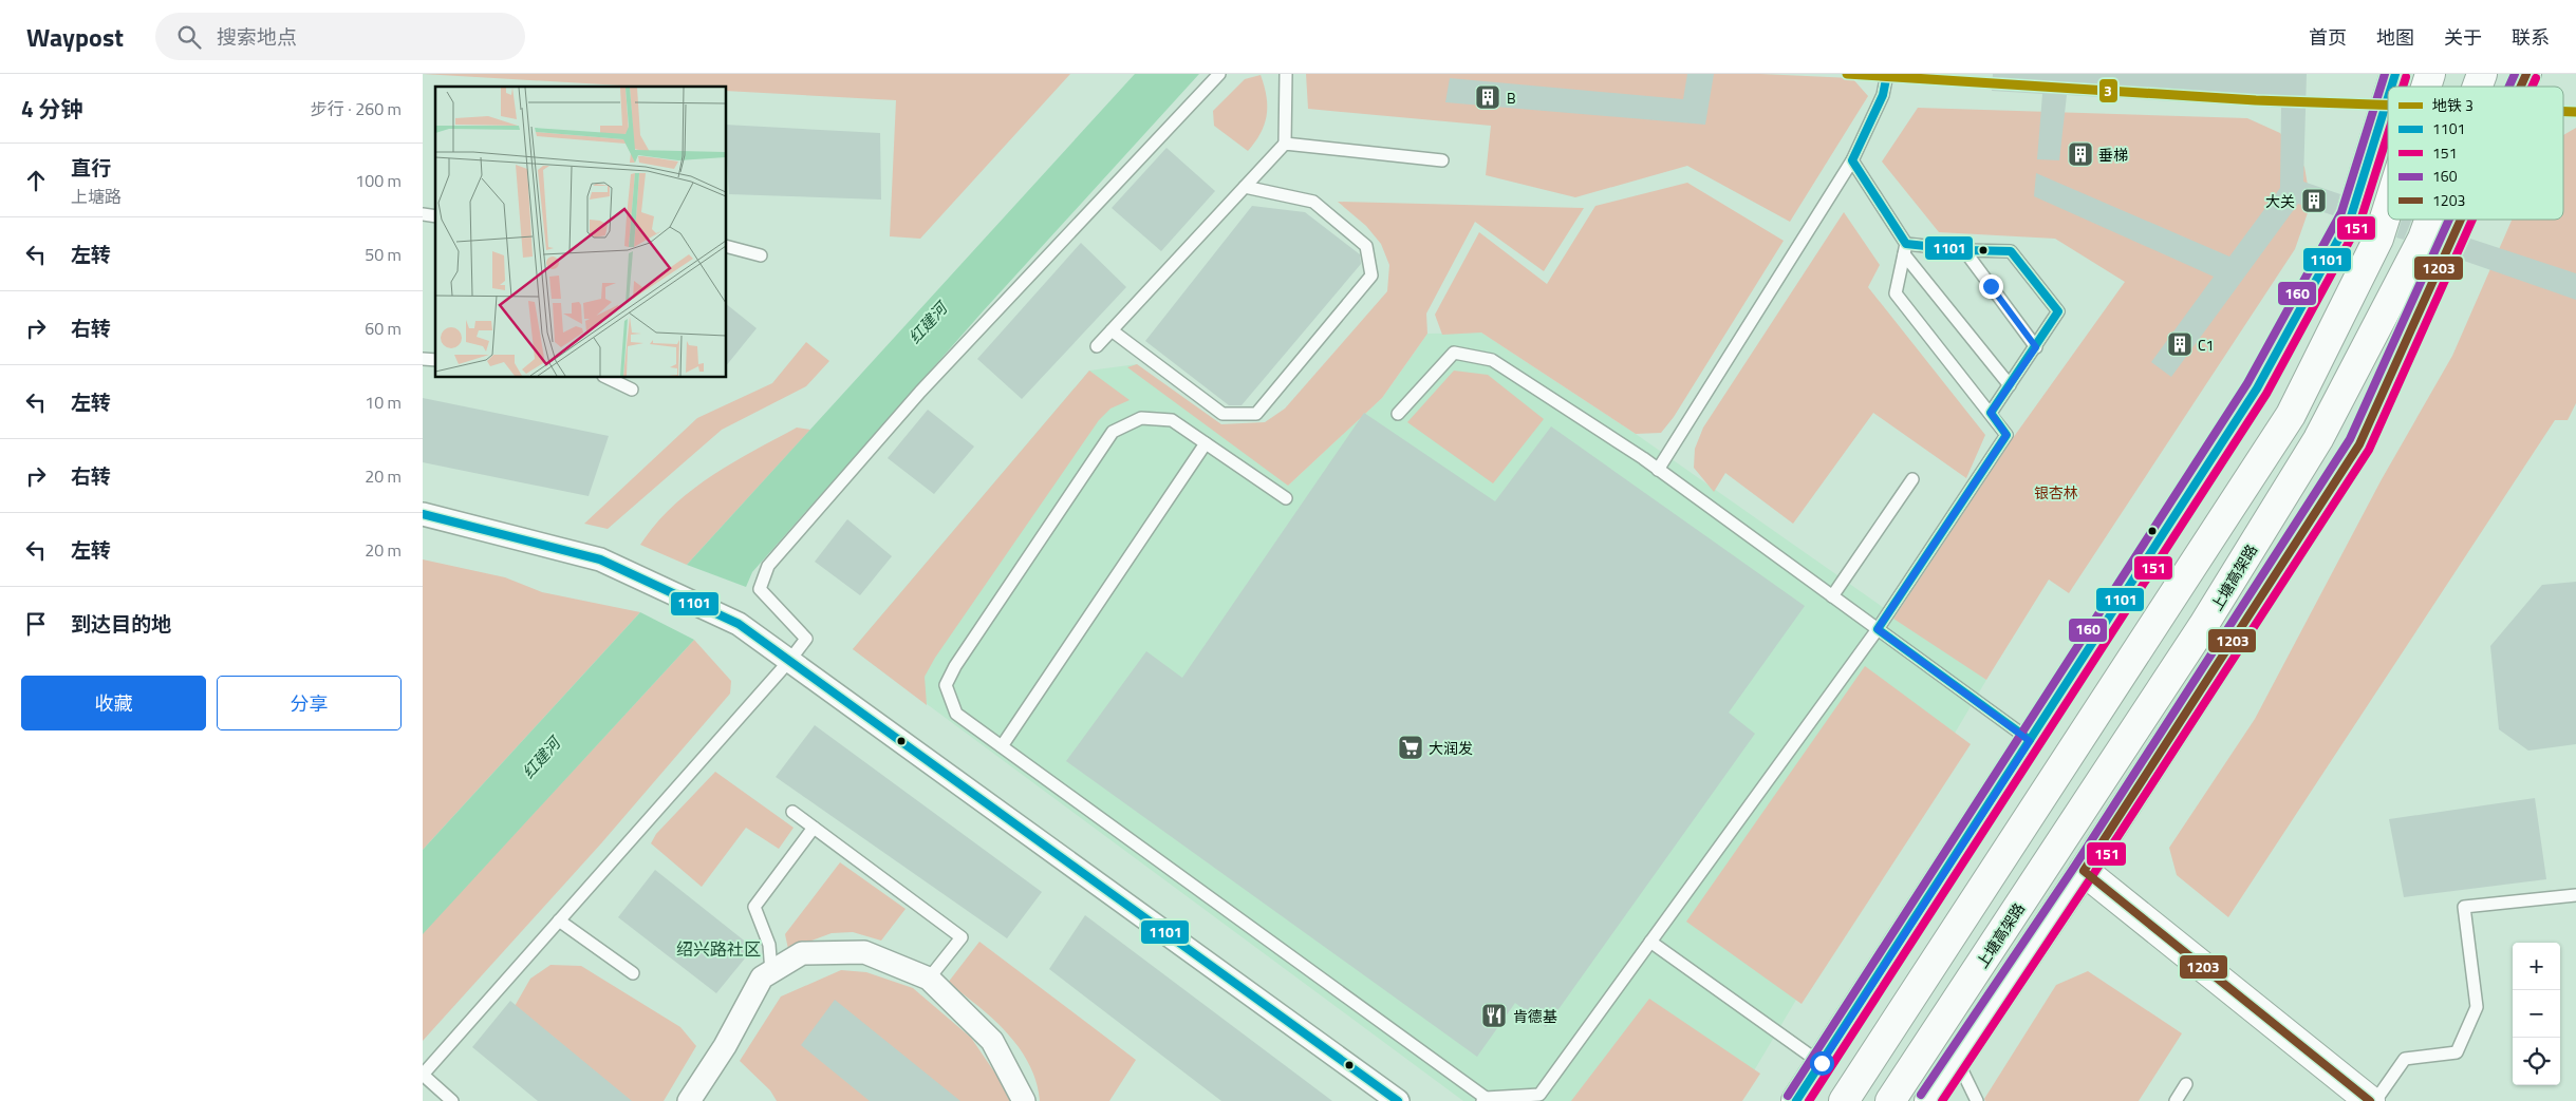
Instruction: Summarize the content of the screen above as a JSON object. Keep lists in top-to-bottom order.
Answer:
{
  "streets": {
    "main road": ["上塘高架路"]
  },
  "districts": ["绍兴路社区"],
  "water": ["红建河"],
  "parks": ["银杏林"],
  "places": {
    "building": [
      "B",
      "垂梯",
      "大关",
      "C1"
    ],
    "supermarket": ["大润发"],
    "restaurant": ["肯德基"]
  },
  "lines": [
    "metro line 3",
    "transit line 1101",
    "transit line 160",
    "transit line 1203",
    "transit line 151"
  ],
  "legend": [
    "地铁 3",
    "1101",
    "151",
    "160",
    "1203"
  ],
  "page": {
    "header": "Waypost",
    "search": "搜索地点",
    "nav": [
      "首页",
      "地图",
      "关于",
      "联系"
    ],
    "heading": ["4 分钟", "步行 · 260 m"],
    "list": [
      ["直行", "上塘路", "100 m"],
      ["左转", "50 m"],
      ["右转", "60 m"],
      ["左转", "10 m"],
      ["右转", "20 m"],
      ["左转", "20 m"],
      "到达目的地"
    ],
    "buttons": ["收藏", "分享"],
    "map_buttons": ["+", "−"]
  }
}
